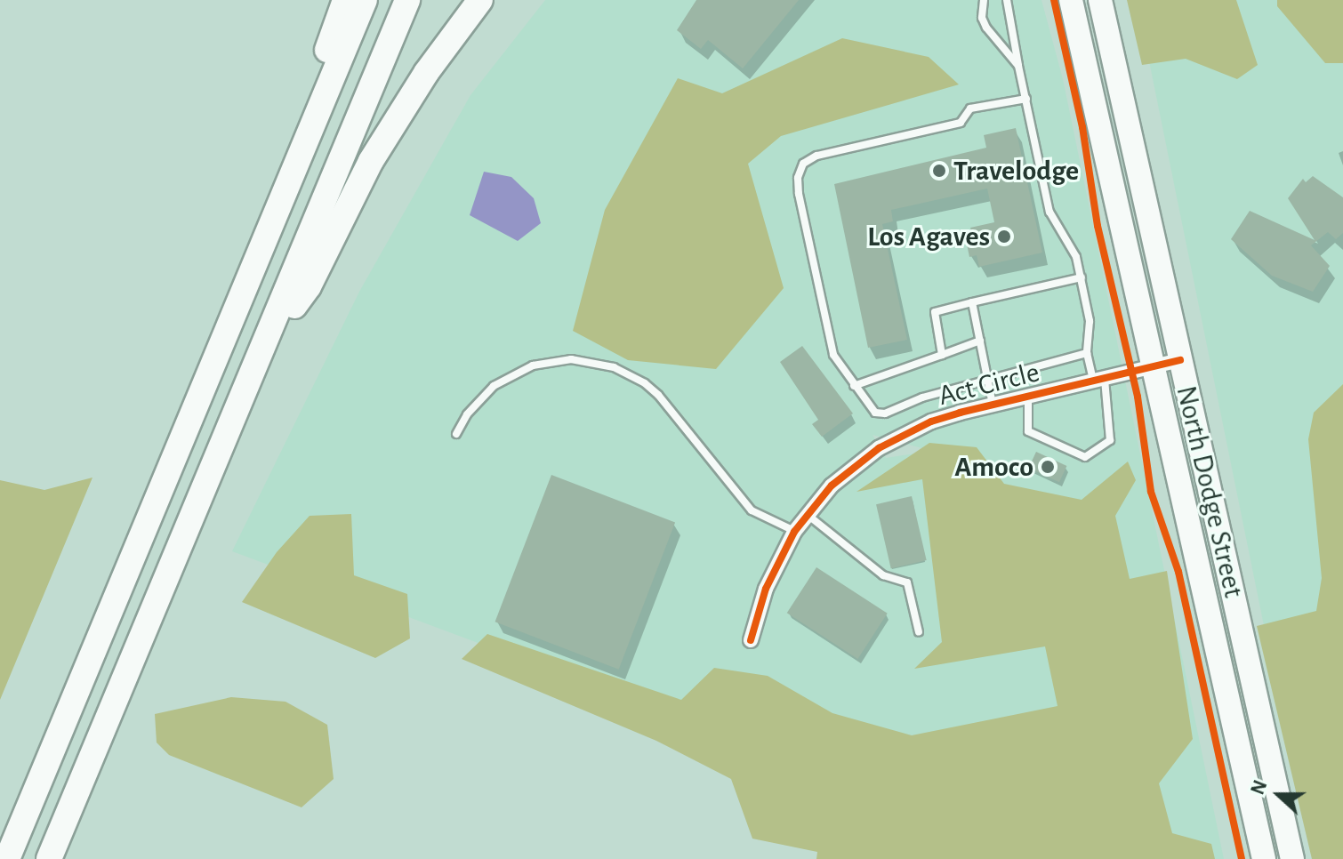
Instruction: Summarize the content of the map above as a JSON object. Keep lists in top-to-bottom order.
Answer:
{
  "streets": {
    "main road": ["North Dodge Street"],
    "street": ["Act Circle"]
  },
  "crossings": [
    ["Act Circle", "North Dodge Street"]
  ],
  "places": ["Travelodge", "Los Agaves", "Amoco"],
  "north": "left"
}
